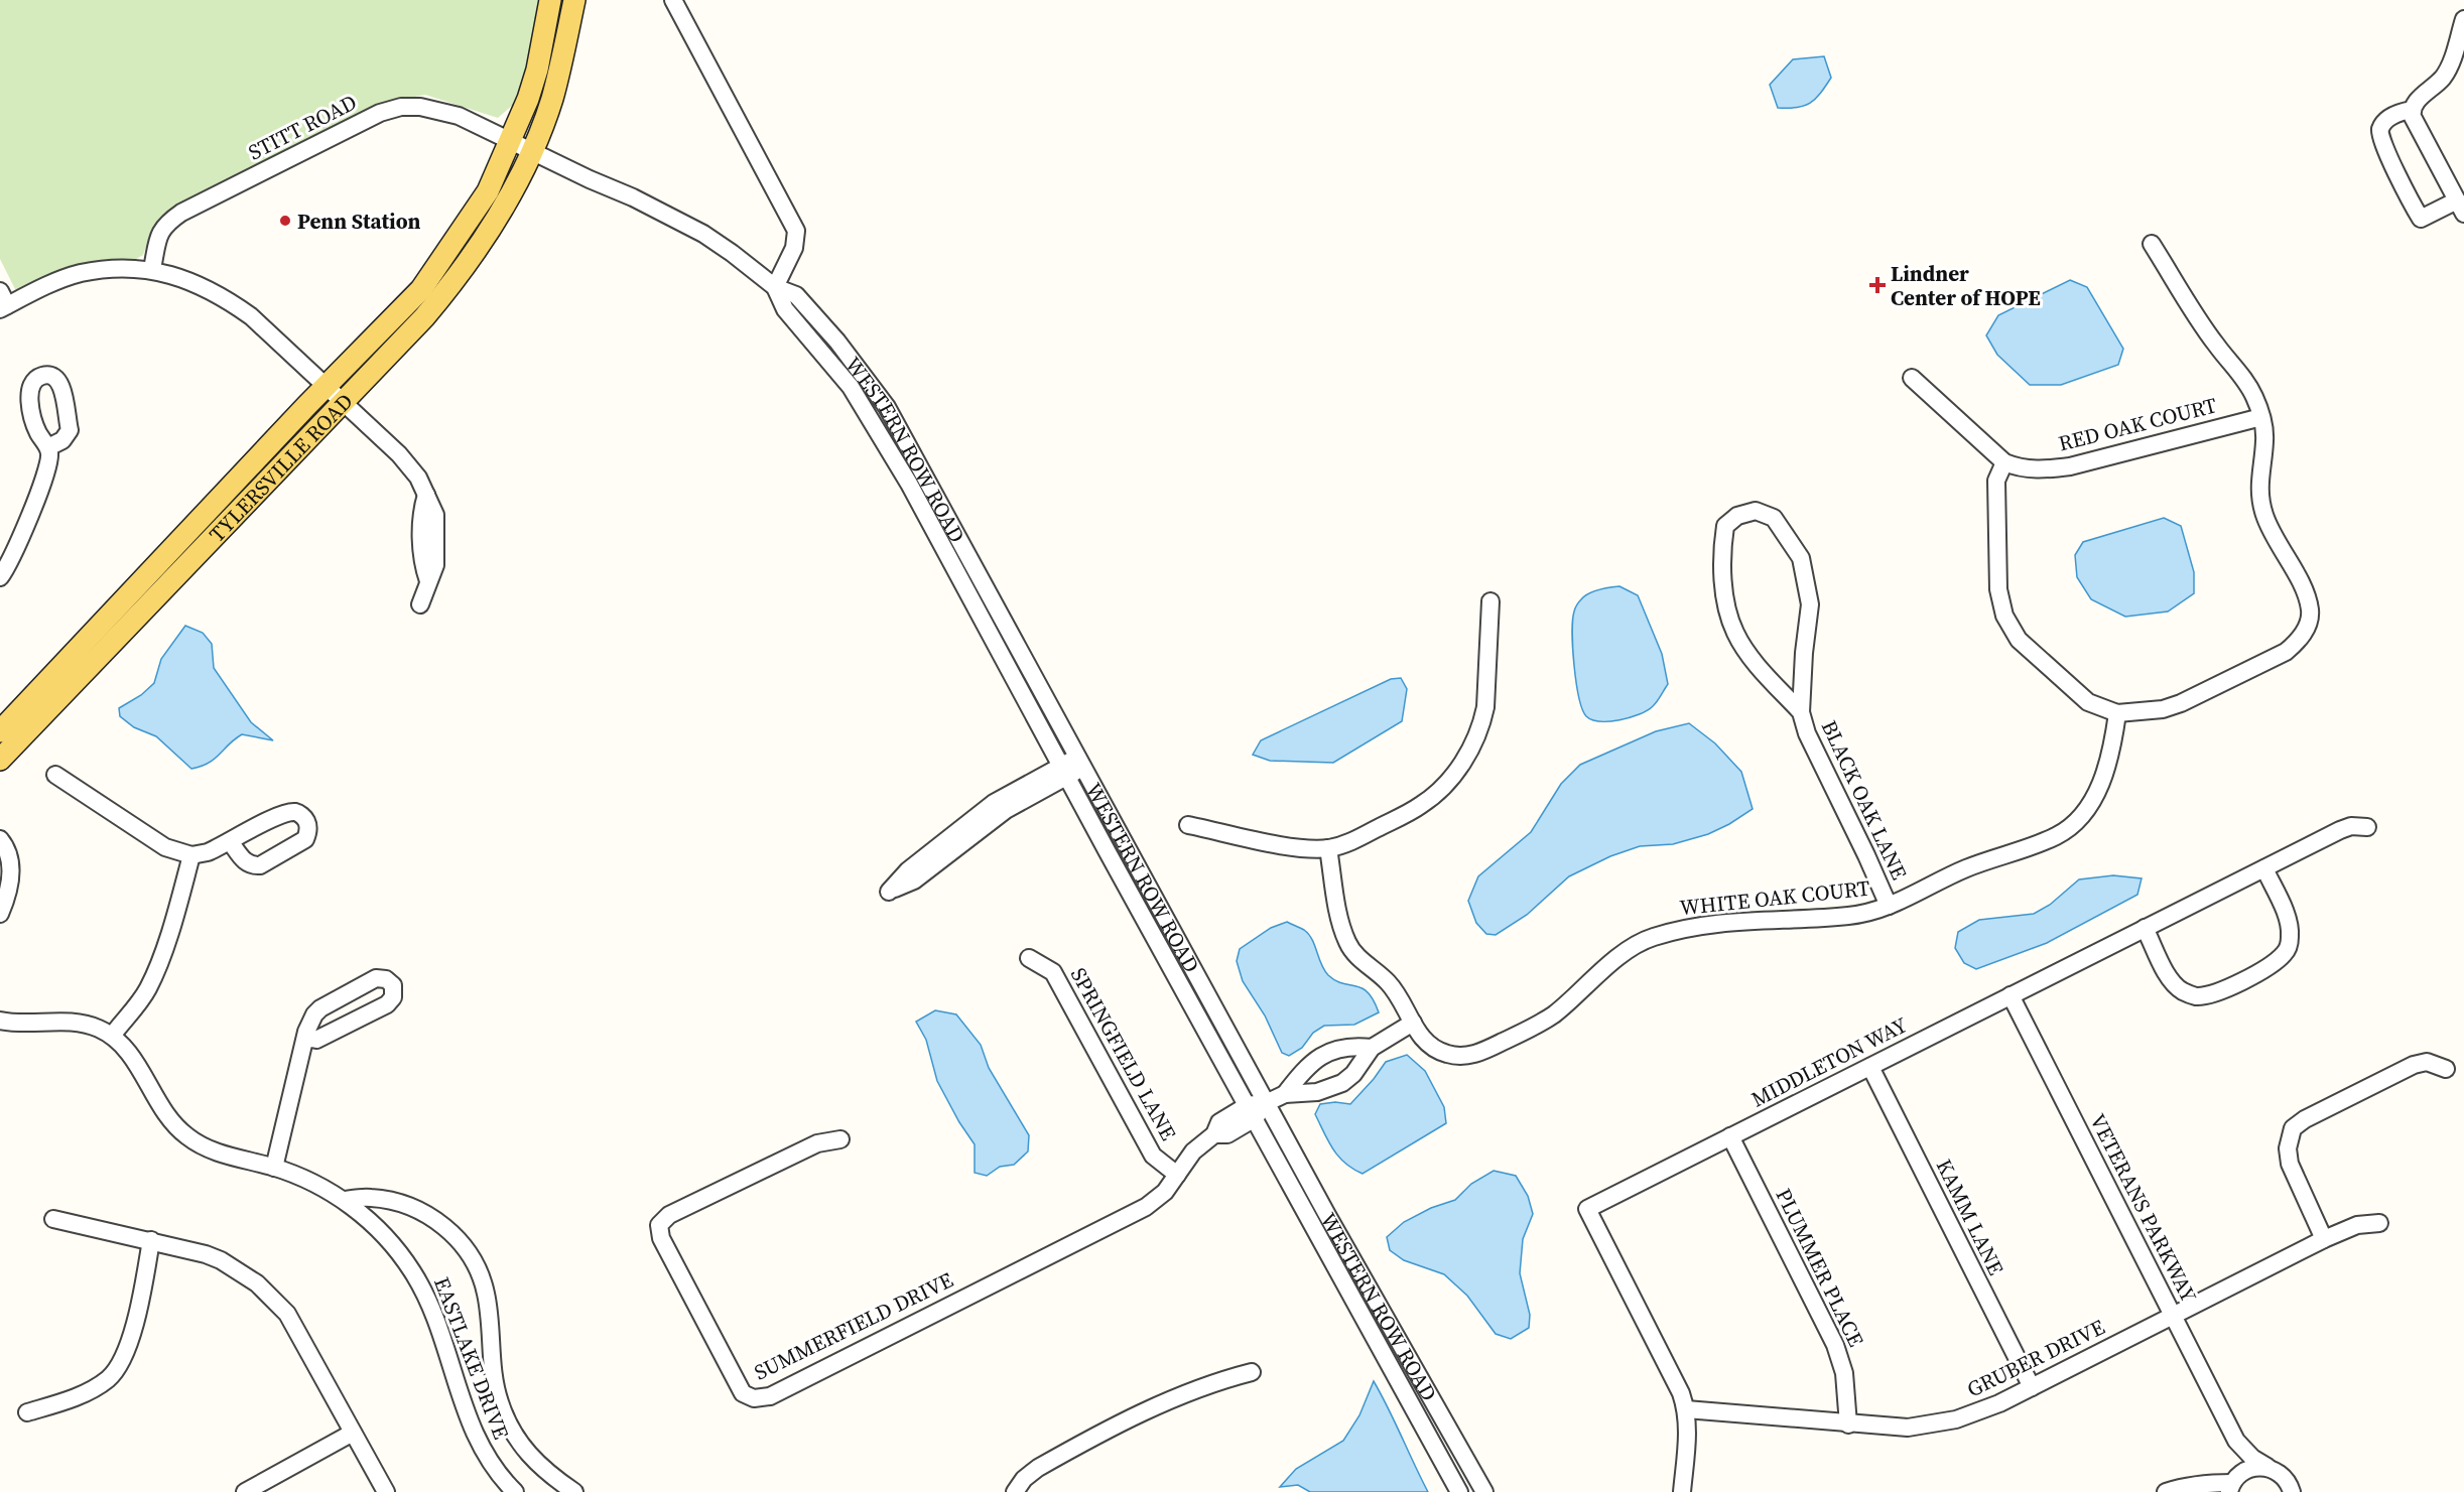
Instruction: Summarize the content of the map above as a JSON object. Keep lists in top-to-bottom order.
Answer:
{
  "streets": {
    "main road": ["TYLERSVILLE ROAD"],
    "street": [
      "STITT ROAD",
      "RED OAK COURT",
      "WESTERN ROW ROAD",
      "BLACK OAK LANE",
      "WHITE OAK COURT",
      "SPRINGFIELD LANE",
      "MIDDLETON WAY",
      "VETERANS PARKWAY",
      "KAMM LANE",
      "PLUMMER PLACE",
      "SUMMERFIELD DRIVE",
      "EASTLAKE DRIVE",
      "GRUBER DRIVE"
    ]
  },
  "crossings": [
    ["STITT ROAD", "WESTERN ROW ROAD"],
    ["STITT ROAD", "TYLERSVILLE ROAD"],
    ["WESTERN ROW ROAD", "TYLERSVILLE ROAD"],
    ["WESTERN ROW ROAD", "SUMMERFIELD DRIVE"],
    ["BLACK OAK LANE", "WHITE OAK COURT"],
    ["SPRINGFIELD LANE", "SUMMERFIELD DRIVE"],
    ["MIDDLETON WAY", "VETERANS PARKWAY"],
    ["MIDDLETON WAY", "KAMM LANE"],
    ["MIDDLETON WAY", "PLUMMER PLACE"],
    ["MIDDLETON WAY", "GRUBER DRIVE"],
    ["VETERANS PARKWAY", "GRUBER DRIVE"],
    ["KAMM LANE", "GRUBER DRIVE"],
    ["PLUMMER PLACE", "GRUBER DRIVE"]
  ],
  "places": {
    "other": ["Penn Station"],
    "health": ["Lindner Center of HOPE"]
  }
}
